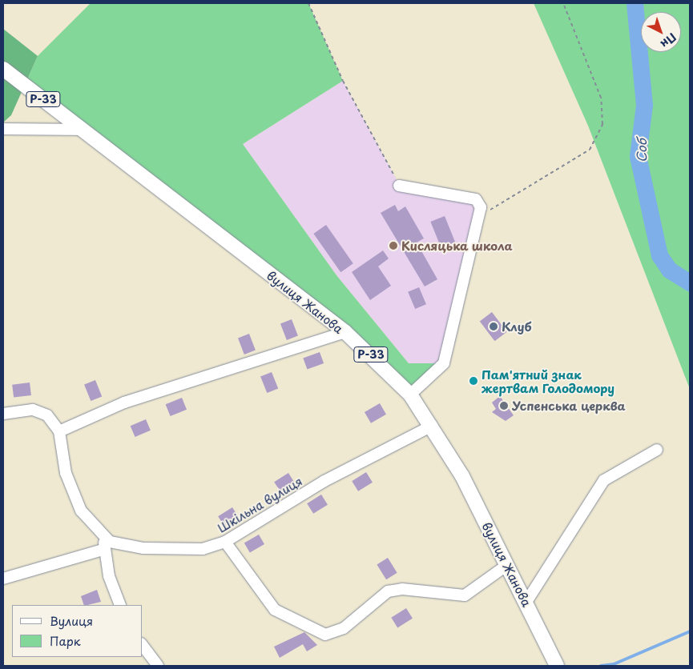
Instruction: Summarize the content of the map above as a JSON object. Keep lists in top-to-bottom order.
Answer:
{
  "streets": {
    "main road": ["Р-33", "вулиця Жанова"],
    "street": ["Шкільна вулиця"]
  },
  "crossings": [
    ["Р-33", "вулиця Жанова"],
    ["вулиця Жанова", "Шкільна вулиця"]
  ],
  "water": ["Соб"],
  "places": [
    "Кисляцька школа",
    "Клуб",
    "Пам'ятний знак жертвам Голодомору",
    "Успенська церква"
  ],
  "legend": ["Вулиця", "Парк"],
  "north": "bottom right"
}
